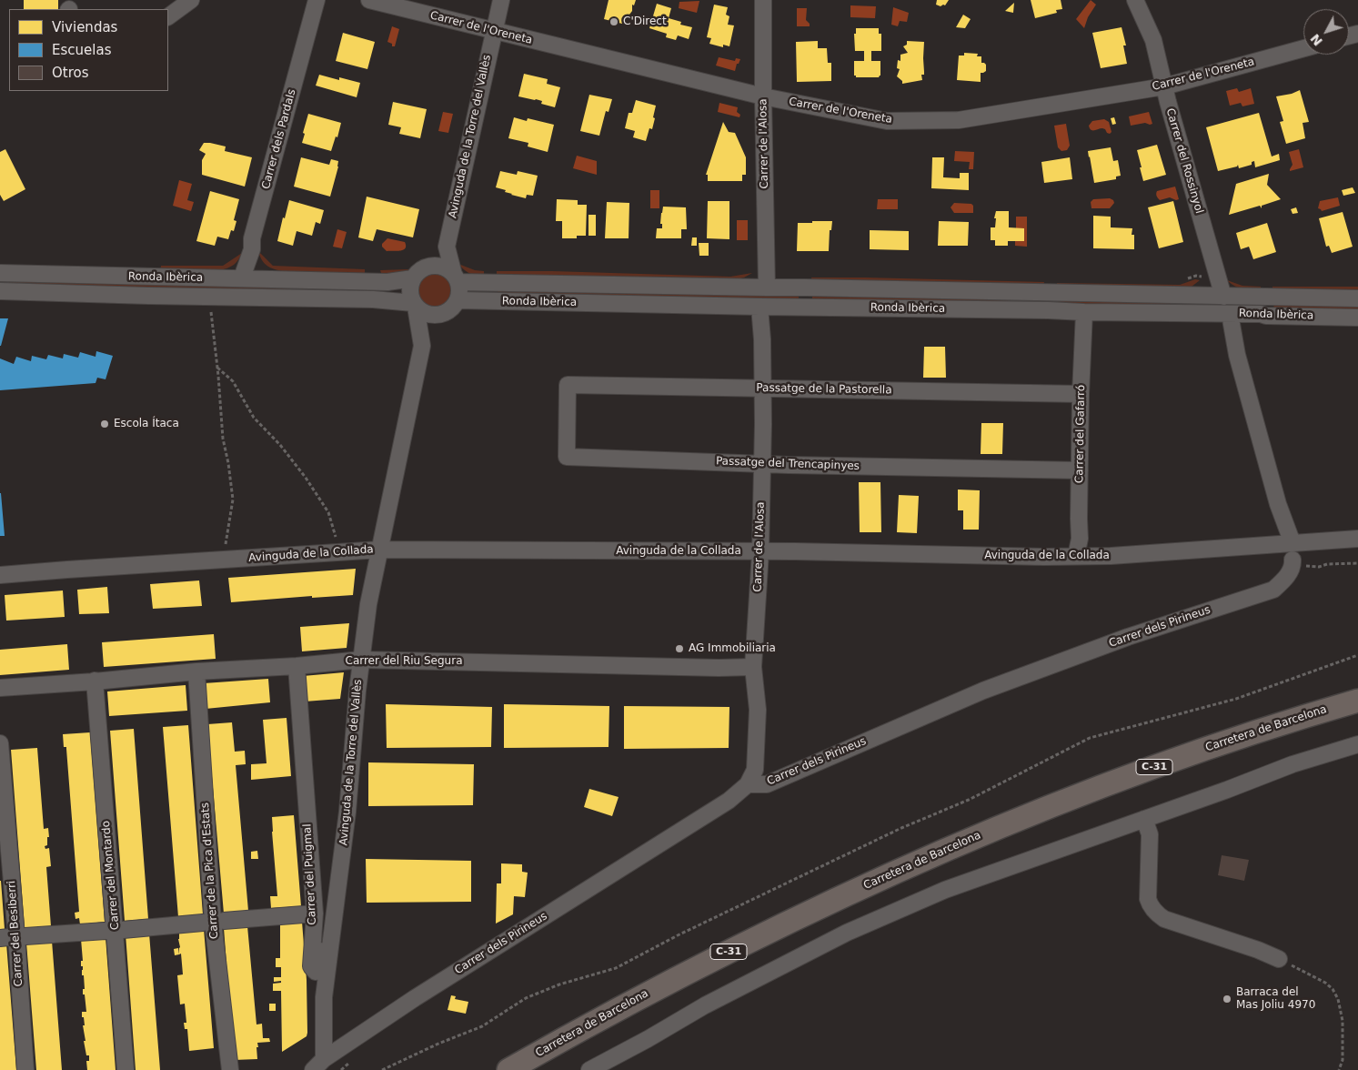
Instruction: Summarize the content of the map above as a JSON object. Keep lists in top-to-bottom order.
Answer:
{
  "streets": {
    "highway": ["Carretera de Barcelona", "C-31"],
    "street": [
      "Carrer de l'Oreneta",
      "Avinguda de la Torre del Vallès",
      "Carrer dels Pardals",
      "Carrer de l'Alosa",
      "Carrer del Rossinyol",
      "Ronda Ibèrica",
      "Passatge de la Pastorella",
      "Carrer del Gafarró",
      "Passatge del Trencapinyes",
      "Avinguda de la Collada",
      "Carrer dels Pirineus",
      "Carrer del Riu Segura",
      "Carrer de la Pica d'Estats",
      "Carrer del Puigmal",
      "Carrer del Montardo",
      "Carrer del Besiberri"
    ]
  },
  "crossings": [
    ["Carrer de l'Oreneta", "Avinguda de la Torre del Vallès"],
    ["Carrer de l'Oreneta", "Carrer de l'Alosa"],
    ["Carrer de l'Oreneta", "Carrer del Rossinyol"],
    ["Avinguda de la Torre del Vallès", "Ronda Ibèrica"],
    ["Avinguda de la Torre del Vallès", "Avinguda de la Collada"],
    ["Avinguda de la Torre del Vallès", "Carrer dels Pirineus"],
    ["Avinguda de la Torre del Vallès", "Carrer del Riu Segura"],
    ["Avinguda de la Torre del Vallès", "Carrer del Puigmal"],
    ["Carrer dels Pardals", "Ronda Ibèrica"],
    ["Carrer de l'Alosa", "Ronda Ibèrica"],
    ["Carrer de l'Alosa", "Passatge de la Pastorella"],
    ["Carrer de l'Alosa", "Passatge del Trencapinyes"],
    ["Carrer de l'Alosa", "Avinguda de la Collada"],
    ["Carrer de l'Alosa", "Carrer dels Pirineus"],
    ["Carrer de l'Alosa", "Carrer del Riu Segura"],
    ["Carrer del Rossinyol", "Ronda Ibèrica"],
    ["Ronda Ibèrica", "Carrer del Gafarró"],
    ["Passatge de la Pastorella", "Carrer del Gafarró"],
    ["Passatge de la Pastorella", "Passatge del Trencapinyes"],
    ["Carrer del Gafarró", "Passatge del Trencapinyes"],
    ["Carrer del Gafarró", "Avinguda de la Collada"],
    ["Carrer del Riu Segura", "Carrer de la Pica d'Estats"],
    ["Carrer del Riu Segura", "Carrer del Puigmal"],
    ["Carrer del Riu Segura", "Carrer del Montardo"]
  ],
  "places": [
    "C'Direct",
    "Escola Ítaca",
    "AG Immobiliaria",
    "Barraca del Mas Joliu 4970"
  ],
  "legend": ["Viviendas", "Escuelas", "Otros"],
  "north": "bottom left"
}
